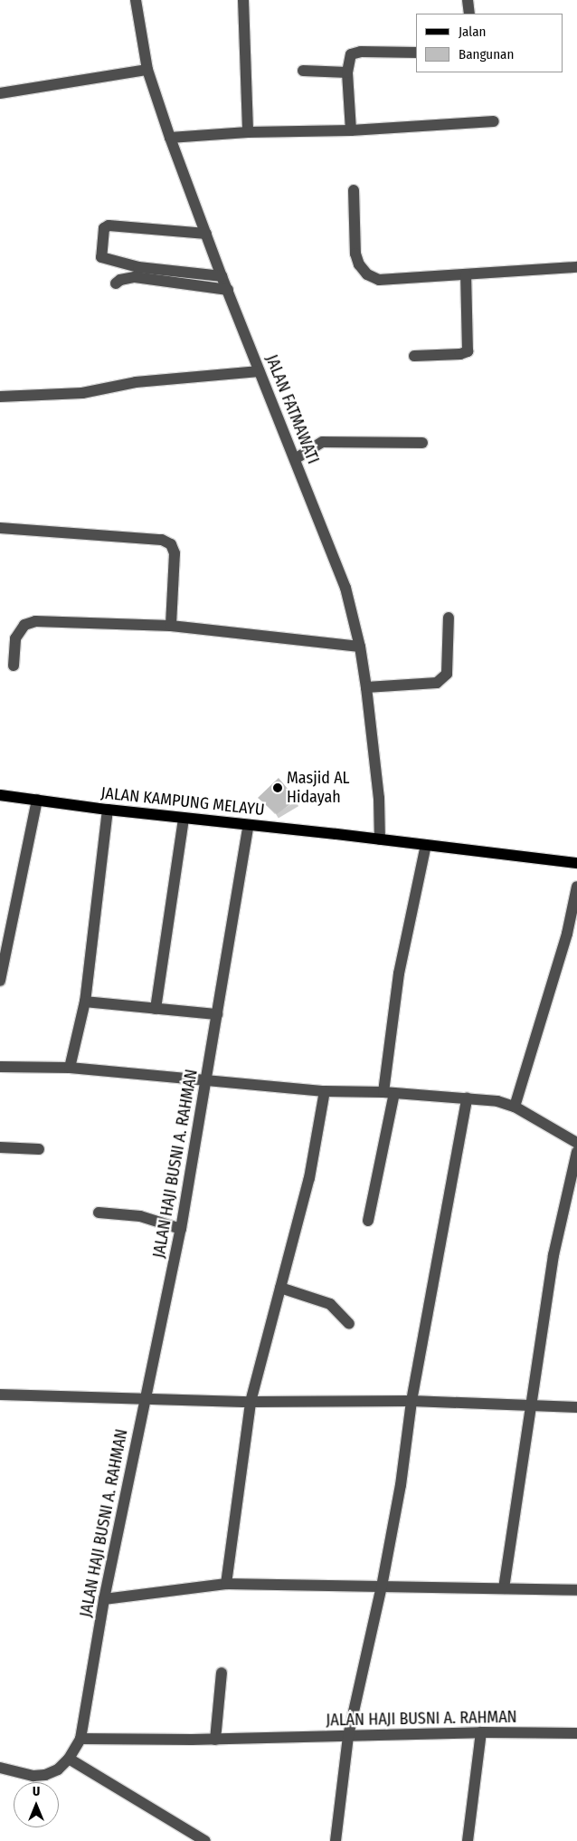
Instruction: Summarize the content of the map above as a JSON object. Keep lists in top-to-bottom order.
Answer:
{
  "streets": {
    "main road": ["JALAN KAMPUNG MELAYU"],
    "street": ["JALAN FATMAWATI", "JALAN HAJI BUSNI A. RAHMAN"]
  },
  "crossings": [
    ["JALAN FATMAWATI", "JALAN KAMPUNG MELAYU"],
    ["JALAN KAMPUNG MELAYU", "JALAN HAJI BUSNI A. RAHMAN"]
  ],
  "places": ["Masjid AL Hidayah"],
  "legend": ["Jalan", "Bangunan"],
  "north": "top"
}
